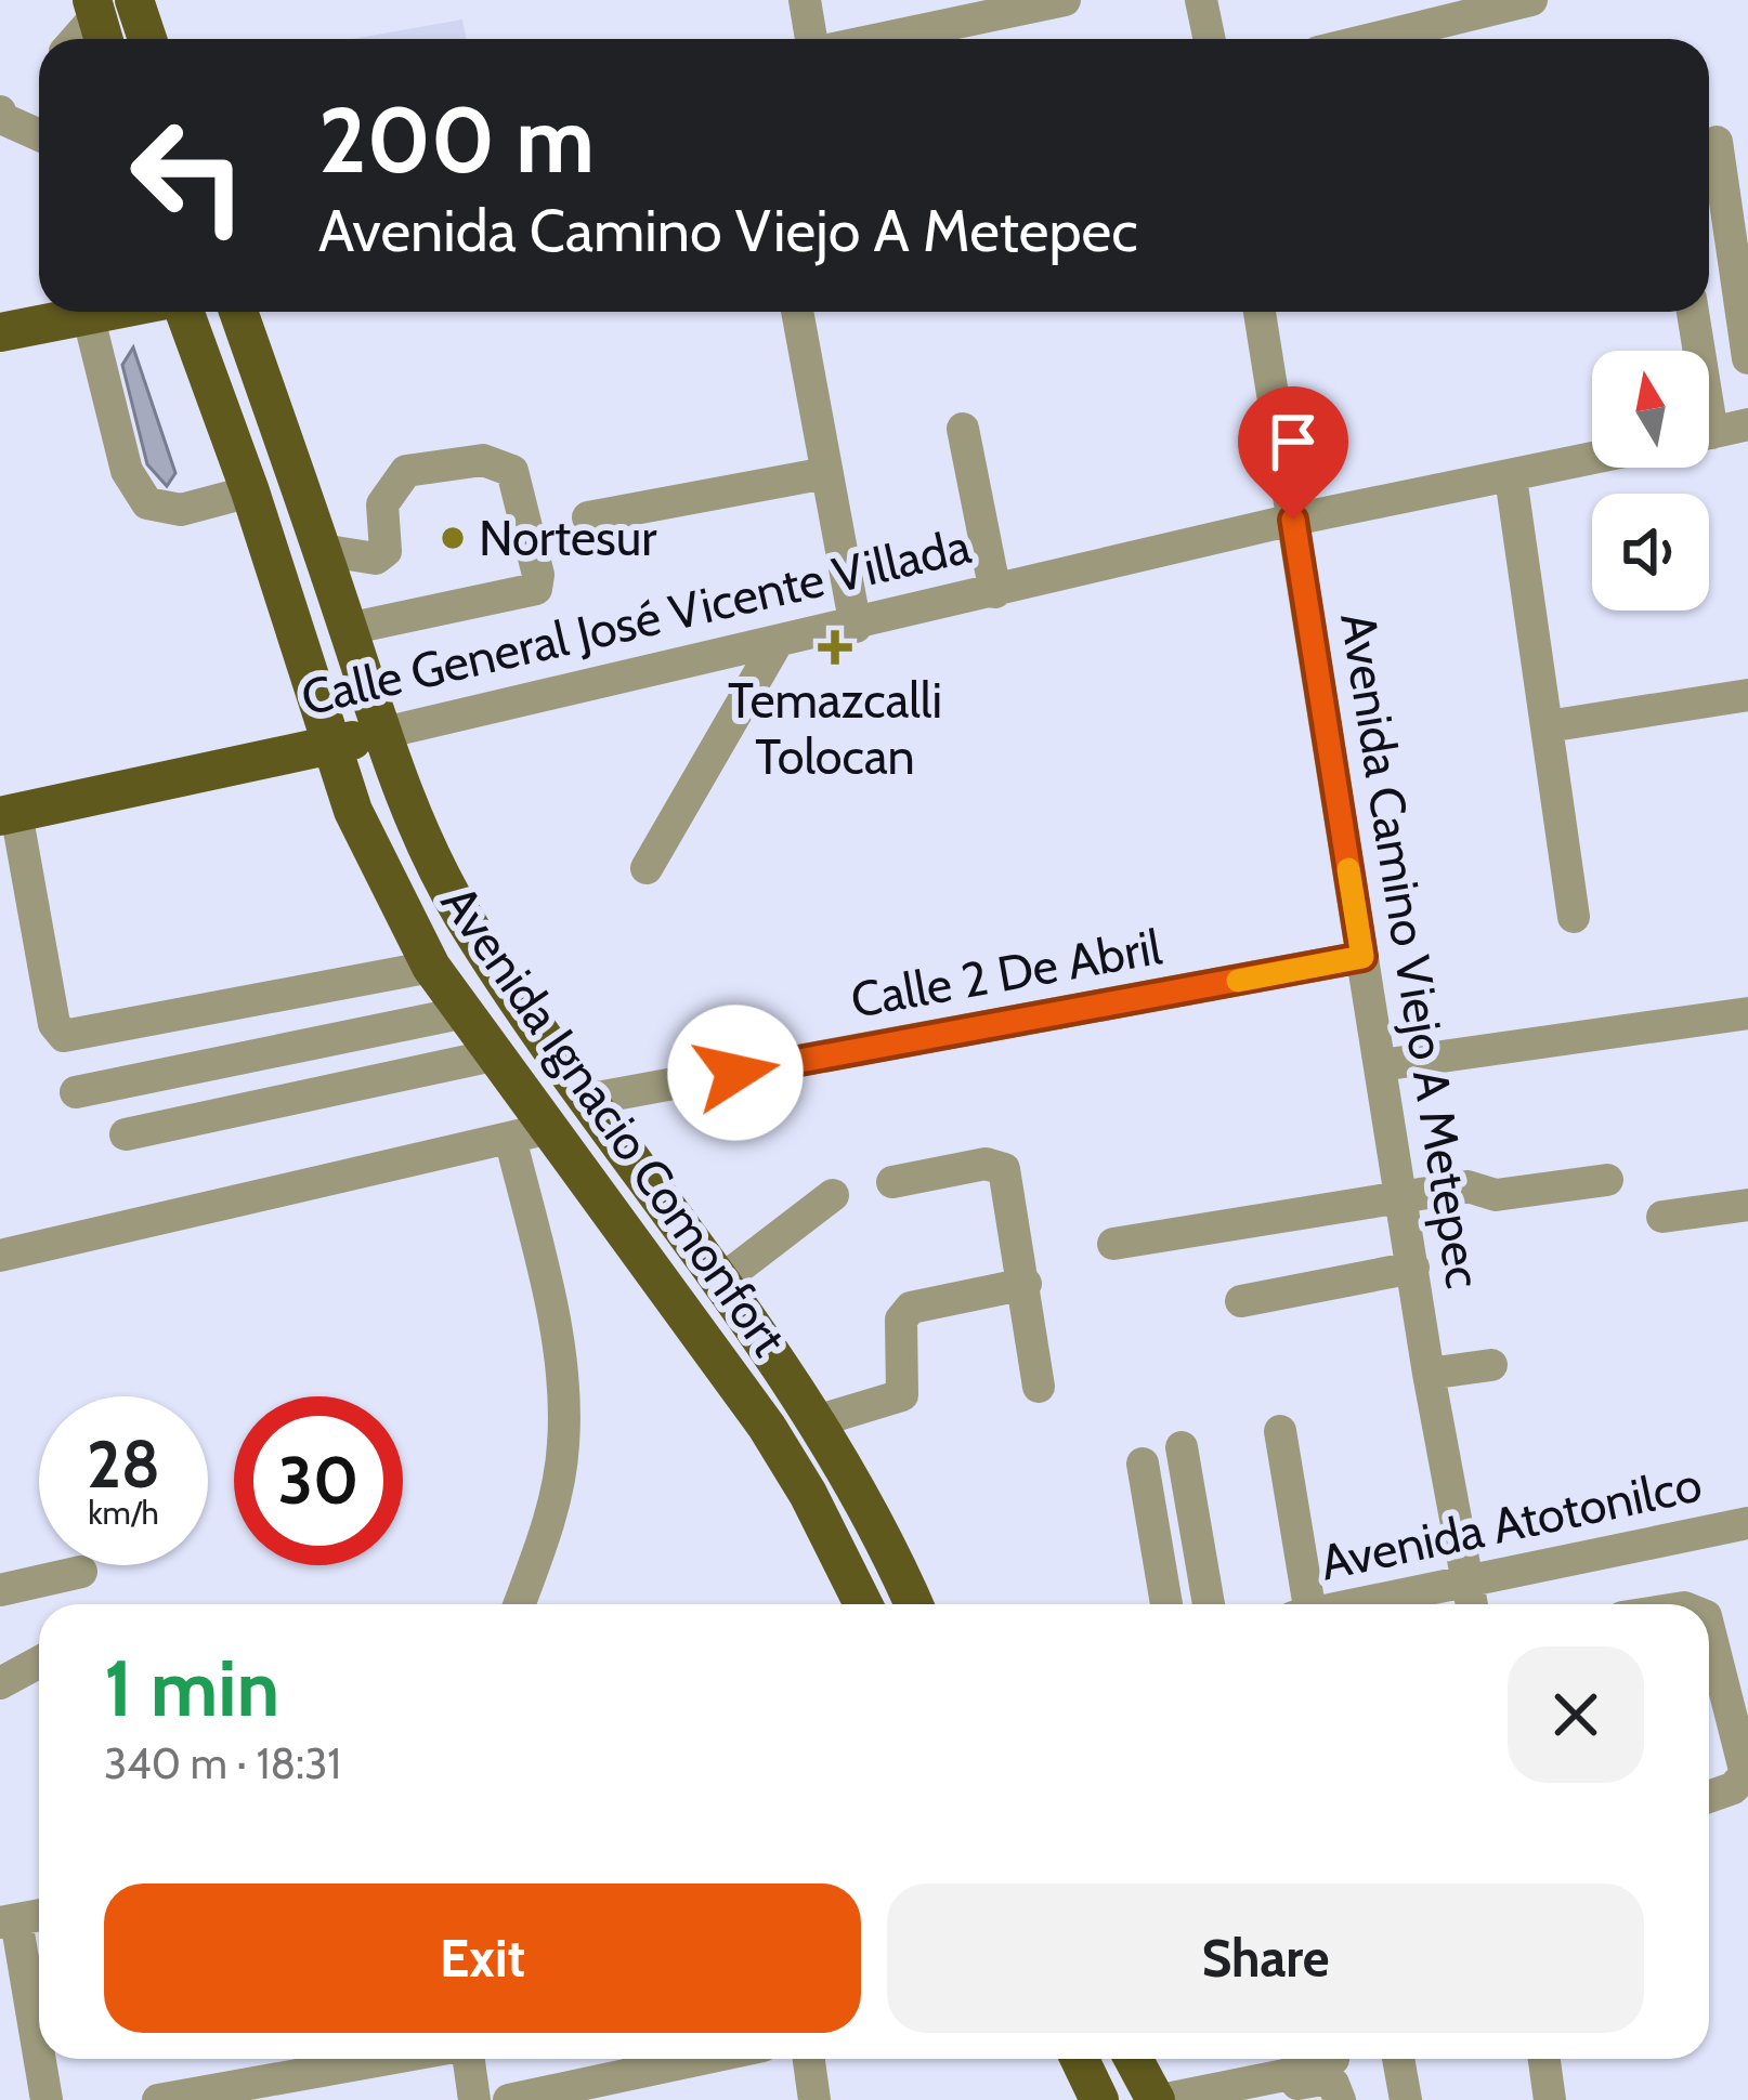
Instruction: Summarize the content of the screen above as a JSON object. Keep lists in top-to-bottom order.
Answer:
{
  "streets": {
    "main road": ["Calle General José Vicente Villada", "Avenida Ignacio Comonfort"],
    "street": ["Avenida Camino Viejo A Metepec", "Calle 2 De Abril", "Avenida Atotonilco"]
  },
  "crossings": [
    ["Calle General José Vicente Villada", "Avenida Camino Viejo A Metepec"],
    ["Calle General José Vicente Villada", "Avenida Ignacio Comonfort"],
    ["Avenida Camino Viejo A Metepec", "Calle 2 De Abril"],
    ["Avenida Camino Viejo A Metepec", "Avenida Atotonilco"],
    ["Calle 2 De Abril", "Avenida Ignacio Comonfort"]
  ],
  "places": {
    "other": ["Nortesur"],
    "health": ["Temazcalli Tolocan"]
  },
  "north": "top",
  "page": {
    "turn": ["200 m", "Avenida Camino Viejo A Metepec"],
    "speed": "28 km/h",
    "limit": "30",
    "heading": ["1 min", "340 m · 18:31"],
    "buttons": ["Exit", "Share"]
  }
}
